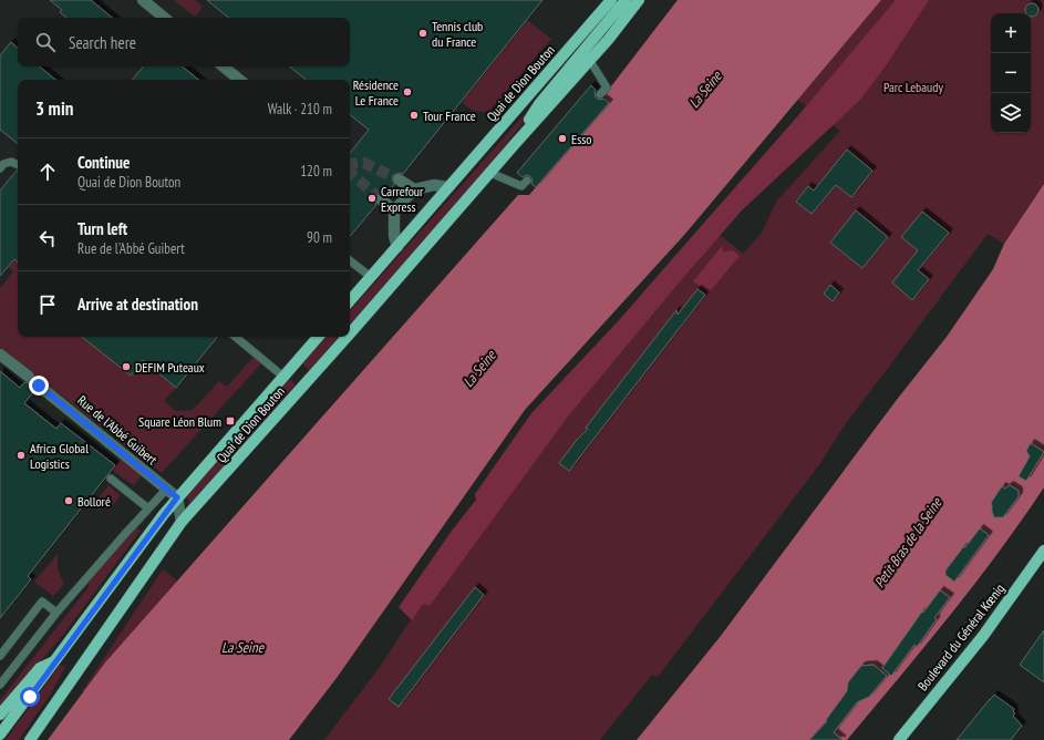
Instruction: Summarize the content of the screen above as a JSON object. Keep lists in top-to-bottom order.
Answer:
{
  "streets": {
    "main road": ["Quai de Dion Bouton", "Boulevard du Général Kœnig"],
    "street": ["Rue de l'Abbé Guibert"]
  },
  "crossings": [
    ["Quai de Dion Bouton", "Rue de l'Abbé Guibert"]
  ],
  "water": ["La Seine", "Petit Bras de la Seine"],
  "parks": ["Parc Lebaudy"],
  "places": {
    "other": [
      "Tennis club du France",
      "Résidence Le France",
      "Tour France",
      "Esso",
      "Carrefour Express",
      "DEFIM Puteaux",
      "Africa Global Logistics",
      "Bolloré"
    ],
    "transit": ["Square Léon Blum"]
  },
  "page": {
    "map_buttons": ["+", "−"],
    "search": "Search here",
    "heading": ["3 min", "Walk · 210 m"],
    "list": [
      ["Continue", "Quai de Dion Bouton", "120 m"],
      ["Turn left", "Rue de l'Abbé Guibert", "90 m"],
      "Arrive at destination"
    ]
  }
}
